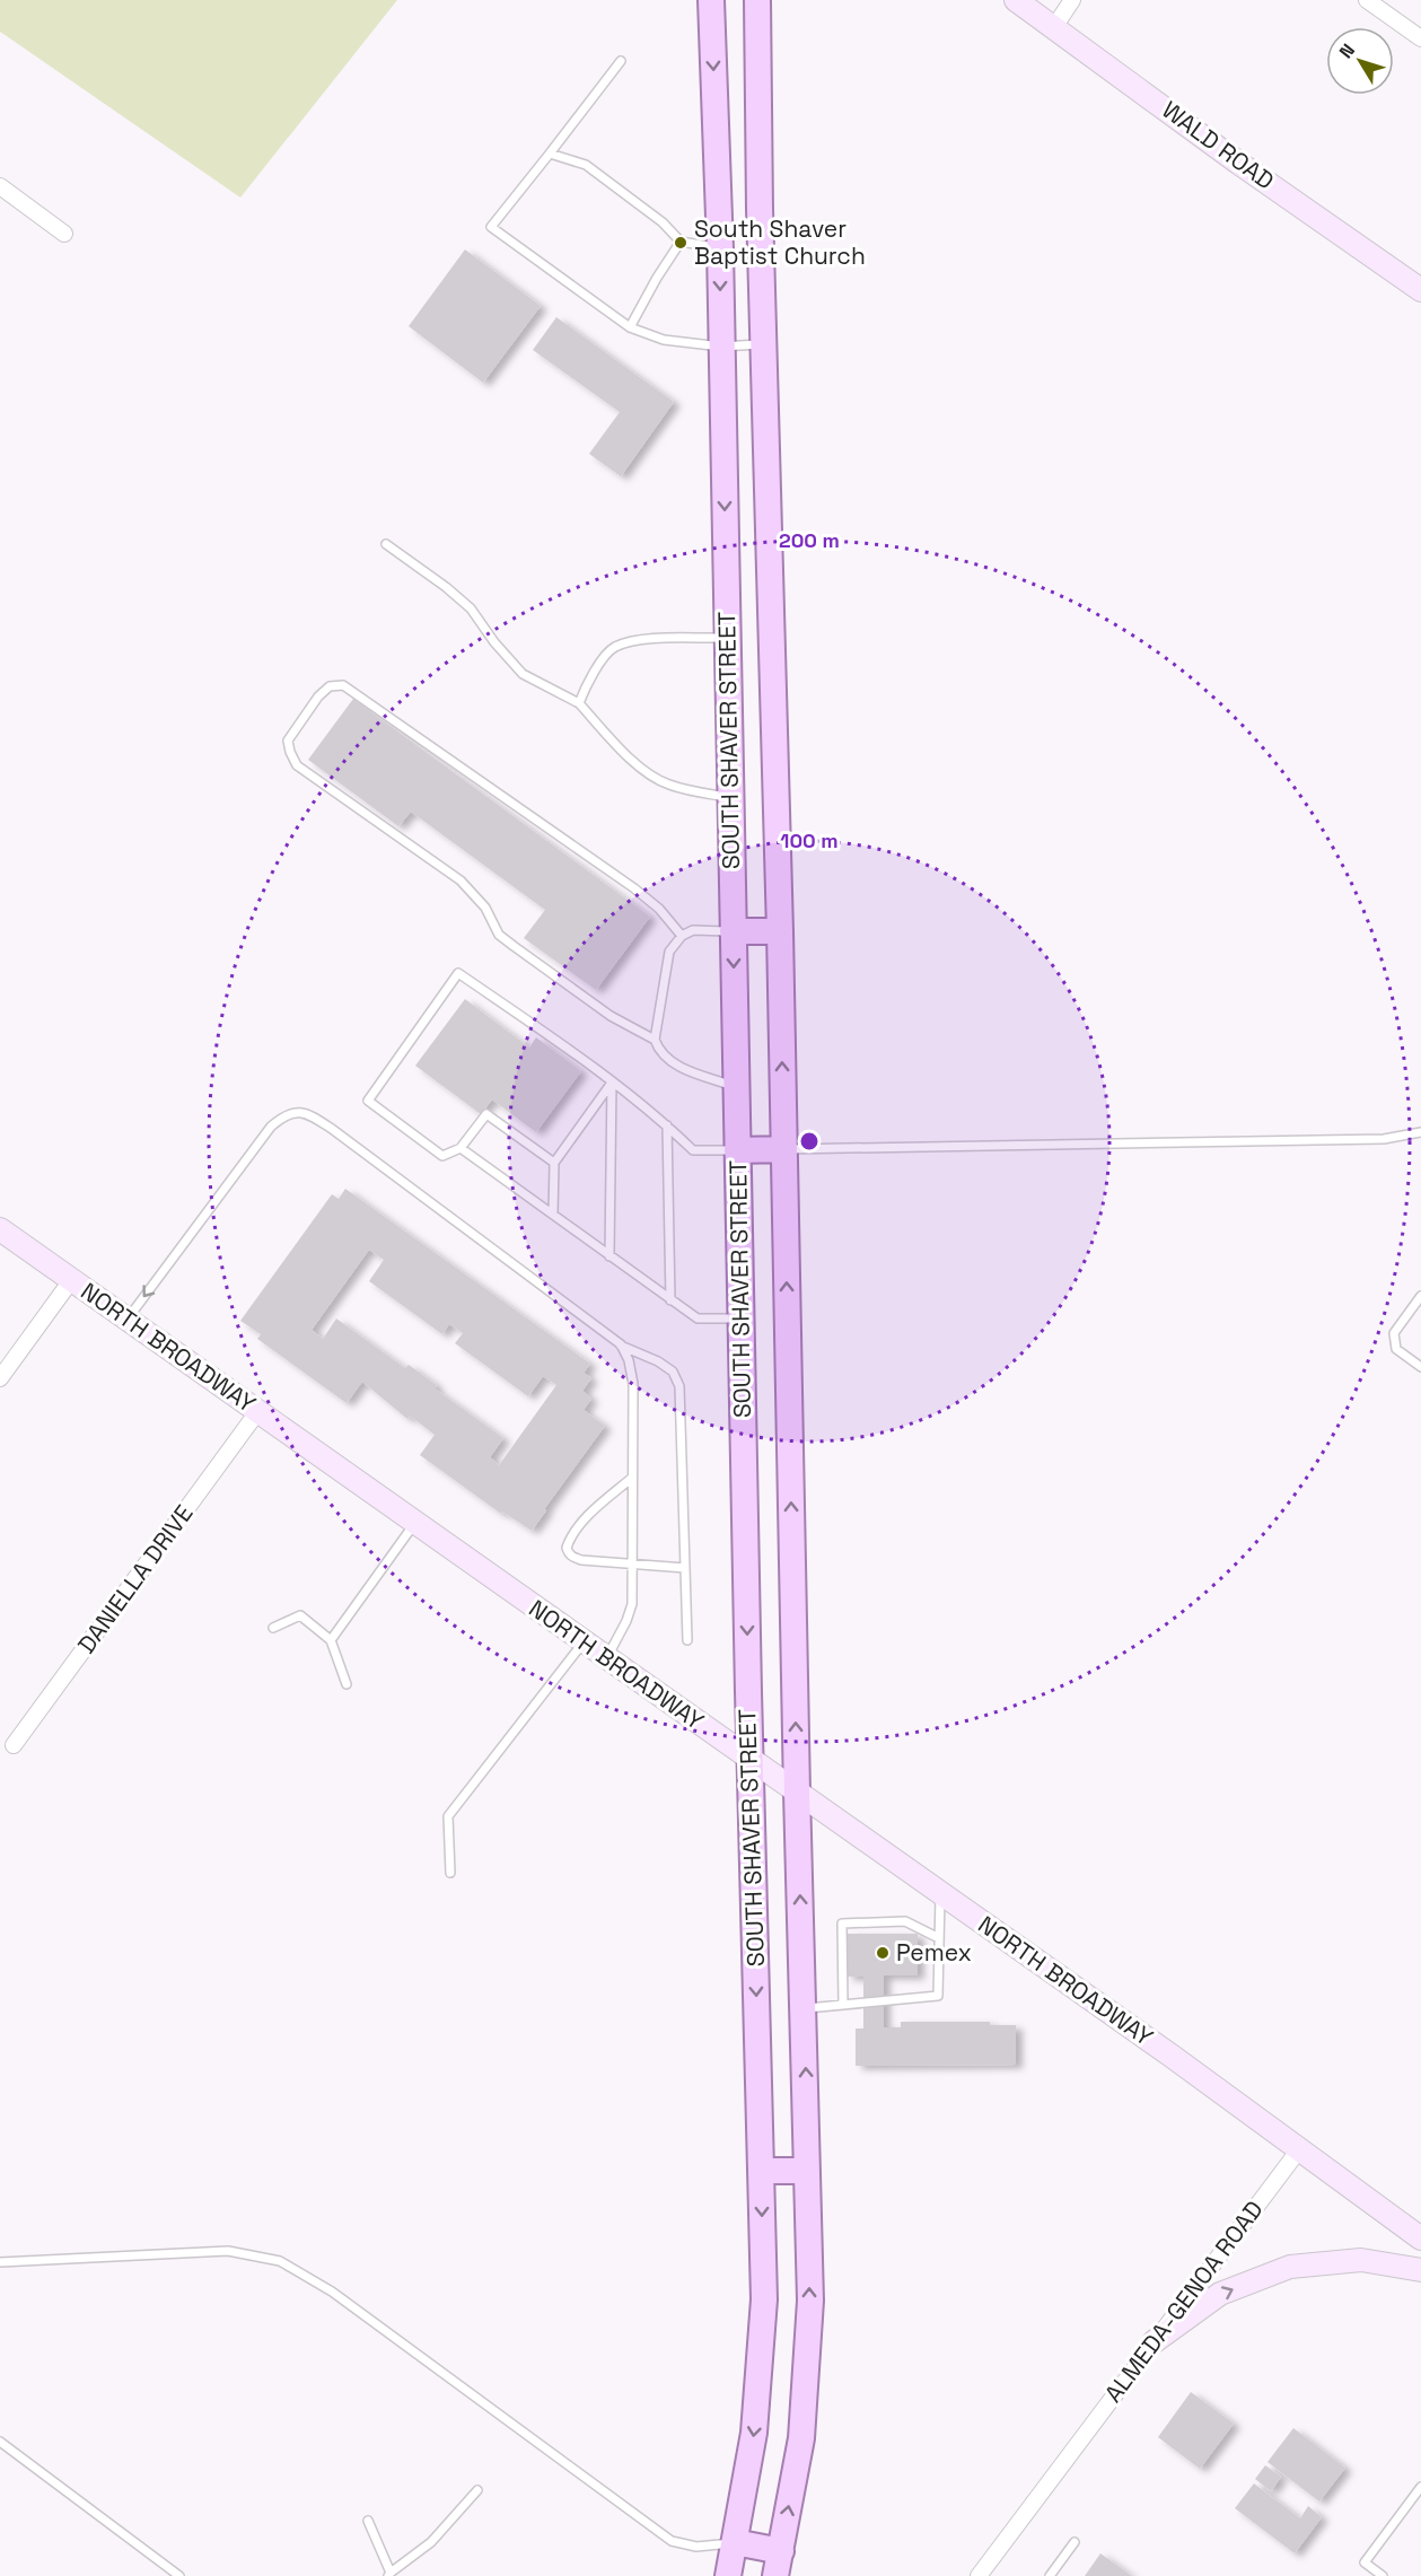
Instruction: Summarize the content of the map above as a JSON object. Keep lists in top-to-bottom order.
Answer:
{
  "streets": {
    "main road": ["SOUTH SHAVER STREET"],
    "street": [
      "WALD ROAD",
      "NORTH BROADWAY",
      "DANIELLA DRIVE",
      "ALMEDA-GENOA ROAD"
    ]
  },
  "crossings": [
    ["SOUTH SHAVER STREET", "NORTH BROADWAY"],
    ["NORTH BROADWAY", "DANIELLA DRIVE"],
    ["NORTH BROADWAY", "ALMEDA-GENOA ROAD"]
  ],
  "places": ["South Shaver Baptist Church", "Pemex"],
  "north": "top left",
  "rings": ["200 m", "100 m"]
}
